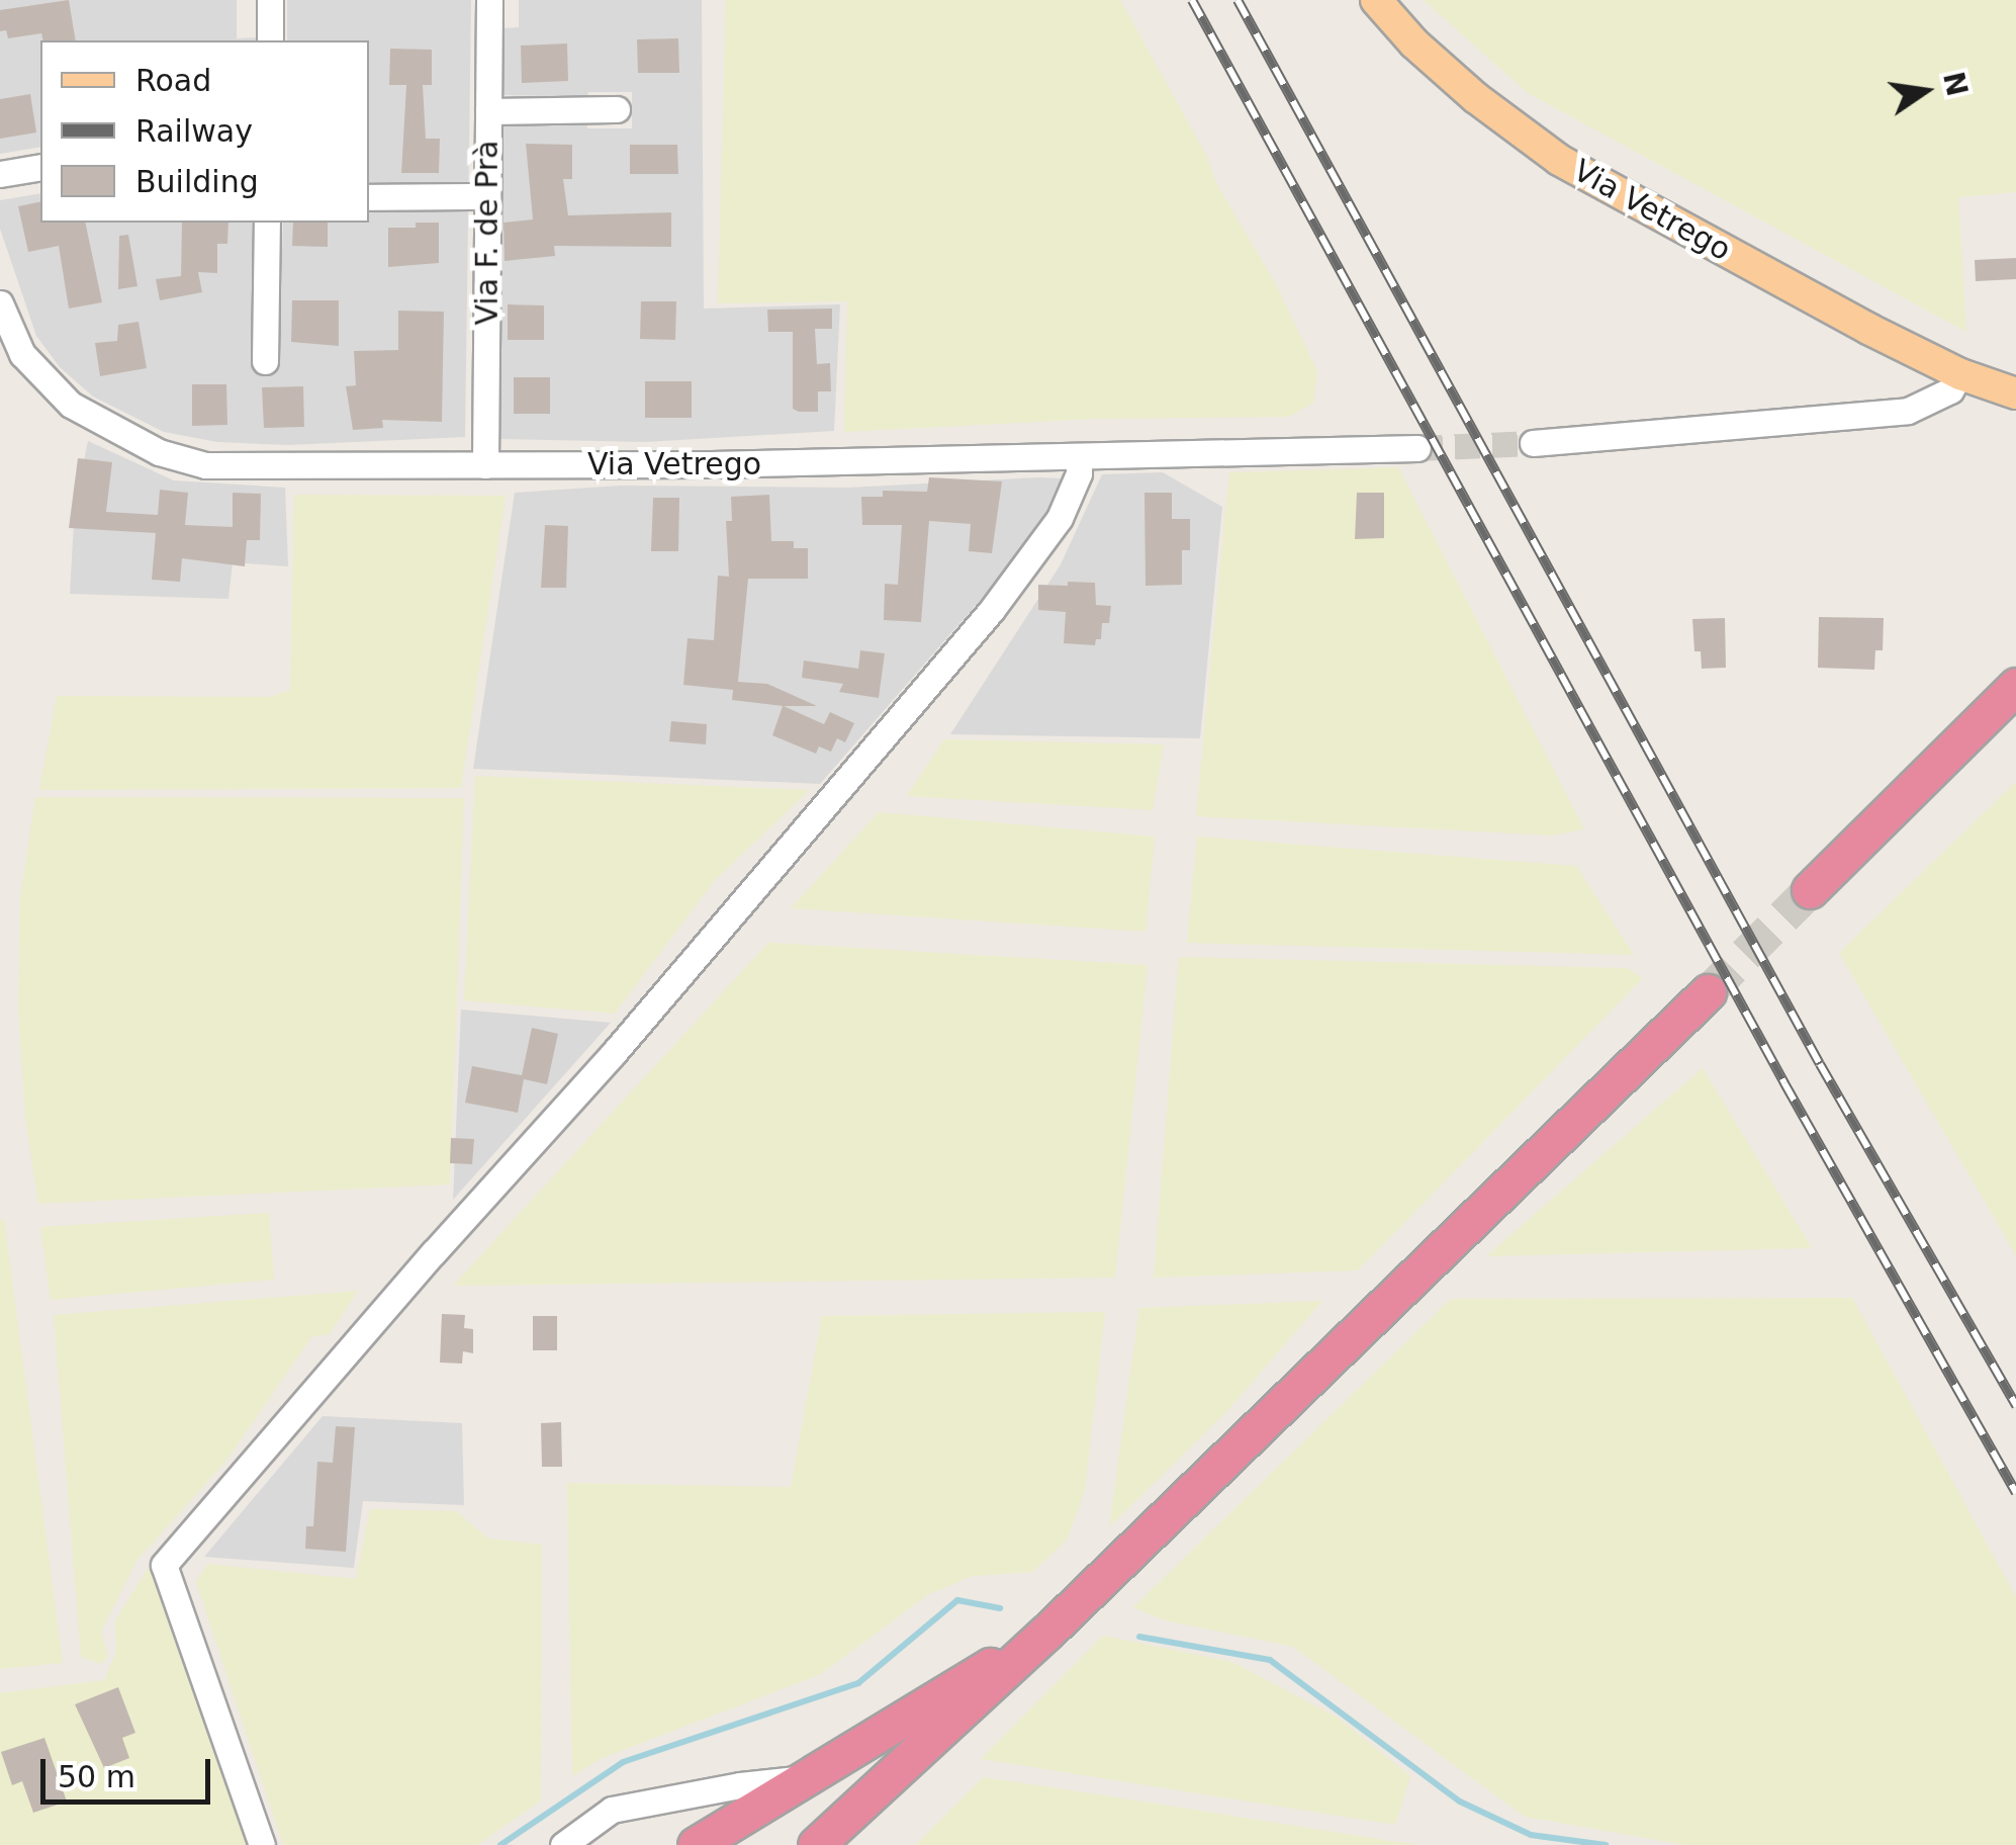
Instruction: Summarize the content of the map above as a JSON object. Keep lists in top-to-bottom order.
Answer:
{
  "streets": {
    "main road": ["Via Vetrego"],
    "street": ["Via F. de Prà"]
  },
  "crossings": [
    ["Via Vetrego", "Via F. de Prà"]
  ],
  "legend": ["Road", "Railway", "Building"],
  "scale_bar": "50 m",
  "north": "right"
}
